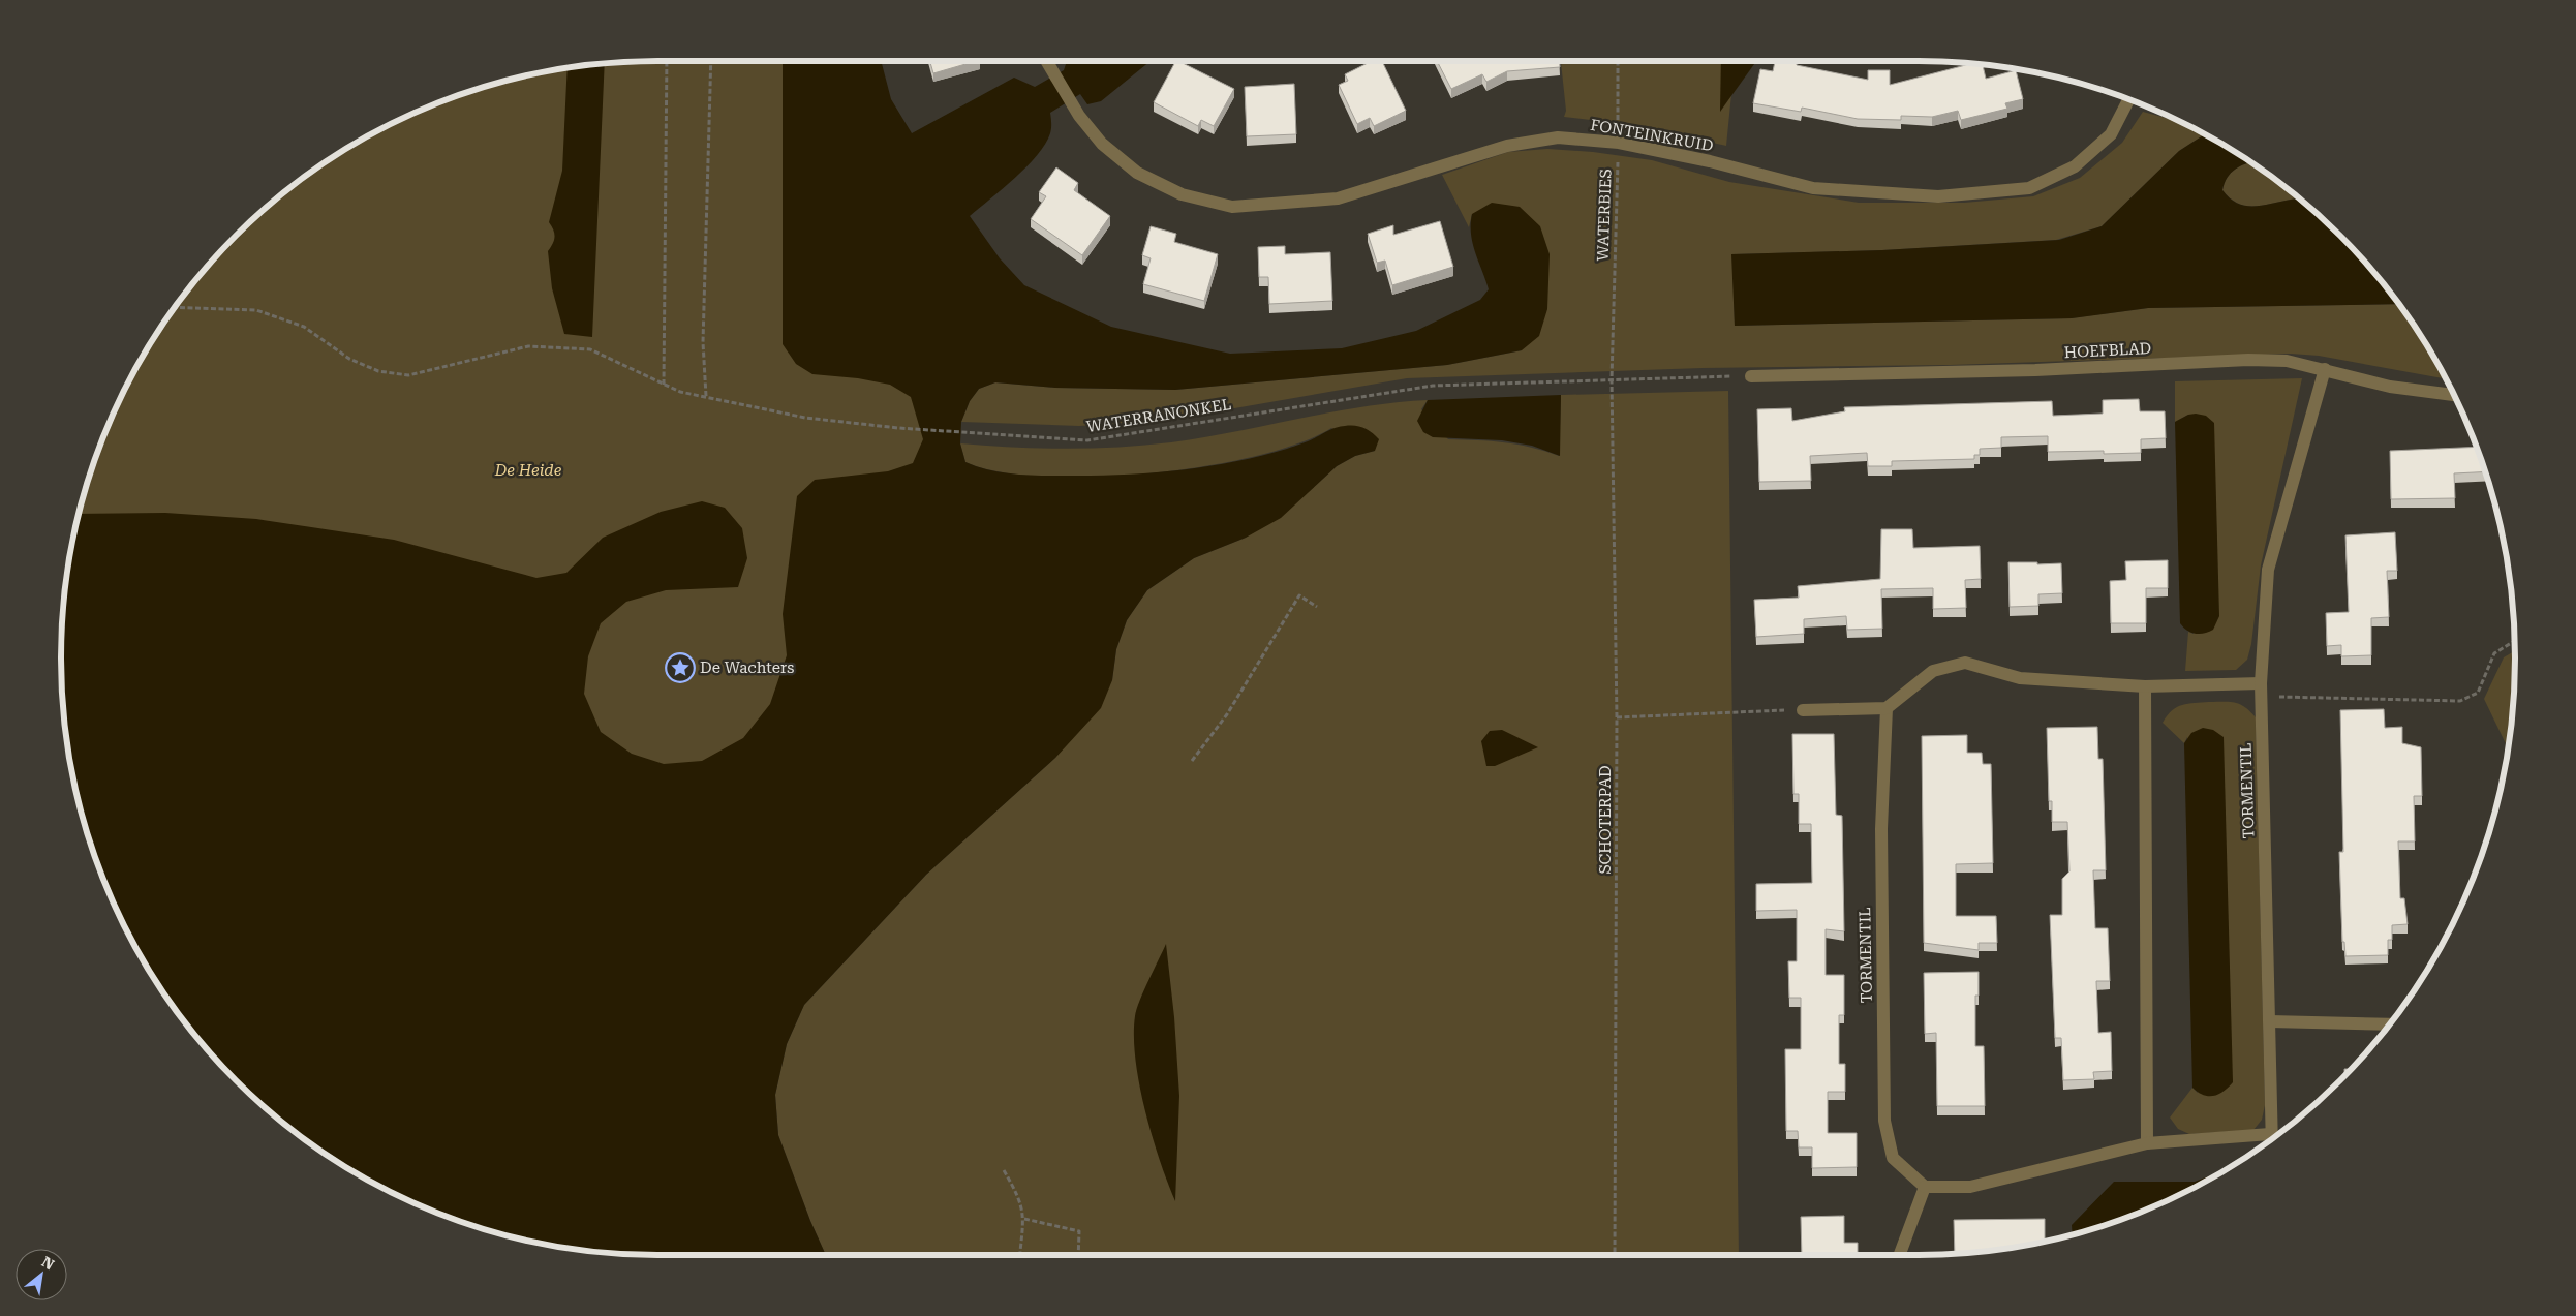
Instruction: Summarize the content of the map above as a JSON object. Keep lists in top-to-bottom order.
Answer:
{
  "streets": {
    "street": ["FONTEINKRUID", "HOEFBLAD", "TORMENTIL"],
    "path": ["WATERBIES", "WATERRANONKEL", "SCHOTERPAD"]
  },
  "crossings": [
    ["FONTEINKRUID", "WATERBIES"],
    ["WATERBIES", "WATERRANONKEL"],
    ["WATERBIES", "SCHOTERPAD"],
    ["HOEFBLAD", "TORMENTIL"],
    ["WATERRANONKEL", "SCHOTERPAD"]
  ],
  "parks": ["De Heide"],
  "places": {
    "place": ["De Wachters"]
  },
  "north": "top right"
}
